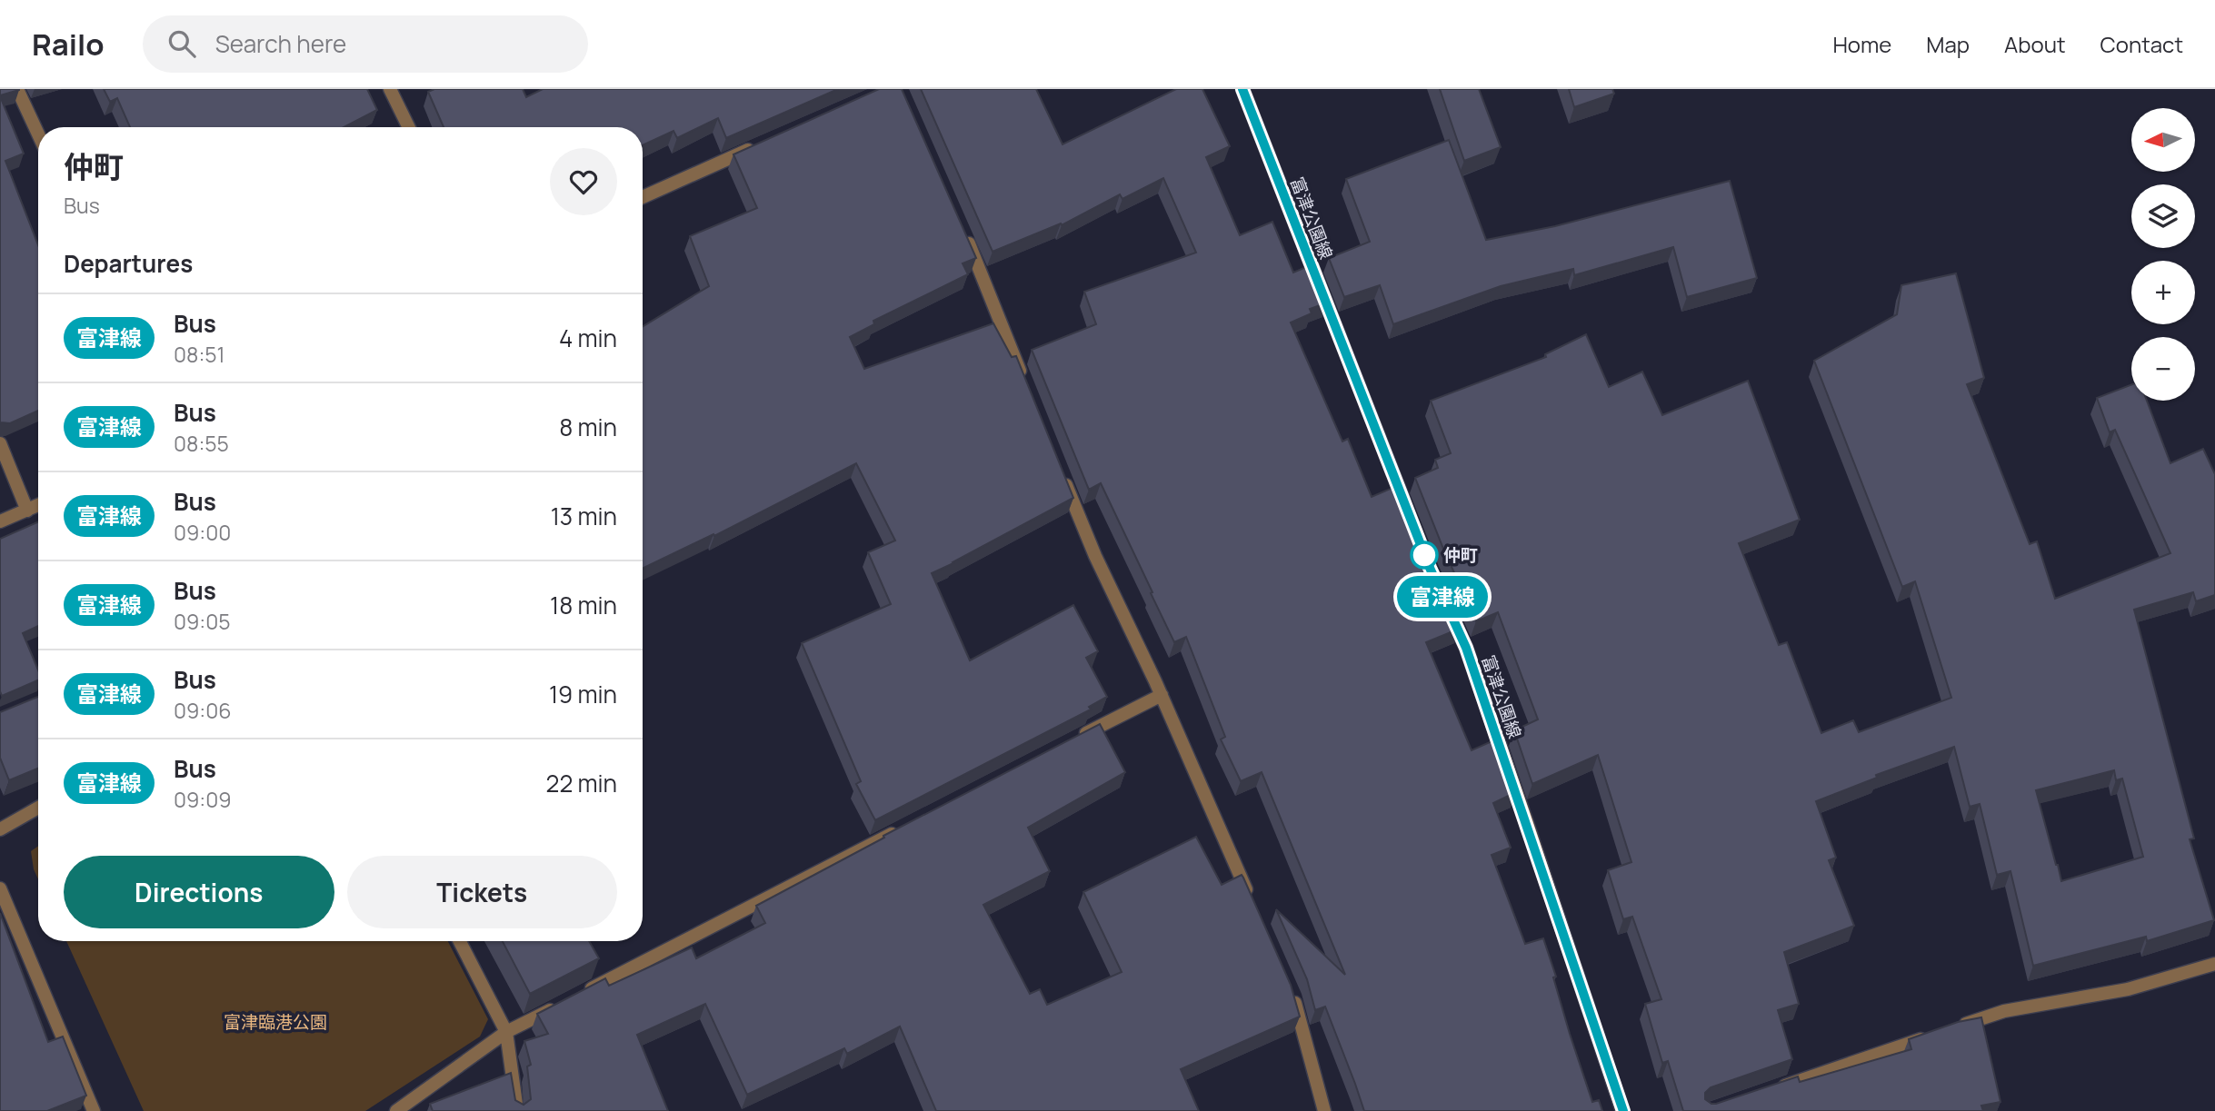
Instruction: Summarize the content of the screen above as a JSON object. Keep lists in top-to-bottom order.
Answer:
{
  "streets": {
    "main road": ["富津公園線"]
  },
  "parks": ["富津臨港公園"],
  "places": ["仲町"],
  "lines": ["bus line 富津線"],
  "north": "left",
  "page": {
    "header": "Railo",
    "search": "Search here",
    "nav": [
      "Home",
      "Map",
      "About",
      "Contact"
    ],
    "on_map": "富津線",
    "map_buttons": ["+", "−"],
    "heading": [
      ["仲町", "Bus"],
      "Departures"
    ],
    "list": [
      {
        "mark": "富津線",
        "name": "Bus",
        "note": "08:51",
        "value": "4 min"
      },
      {
        "mark": "富津線",
        "name": "Bus",
        "note": "08:55",
        "value": "8 min"
      },
      {
        "mark": "富津線",
        "name": "Bus",
        "note": "09:00",
        "value": "13 min"
      },
      {
        "mark": "富津線",
        "name": "Bus",
        "note": "09:05",
        "value": "18 min"
      },
      {
        "mark": "富津線",
        "name": "Bus",
        "note": "09:06",
        "value": "19 min"
      },
      {
        "mark": "富津線",
        "name": "Bus",
        "note": "09:09",
        "value": "22 min"
      }
    ],
    "buttons": ["Directions", "Tickets"]
  }
}
